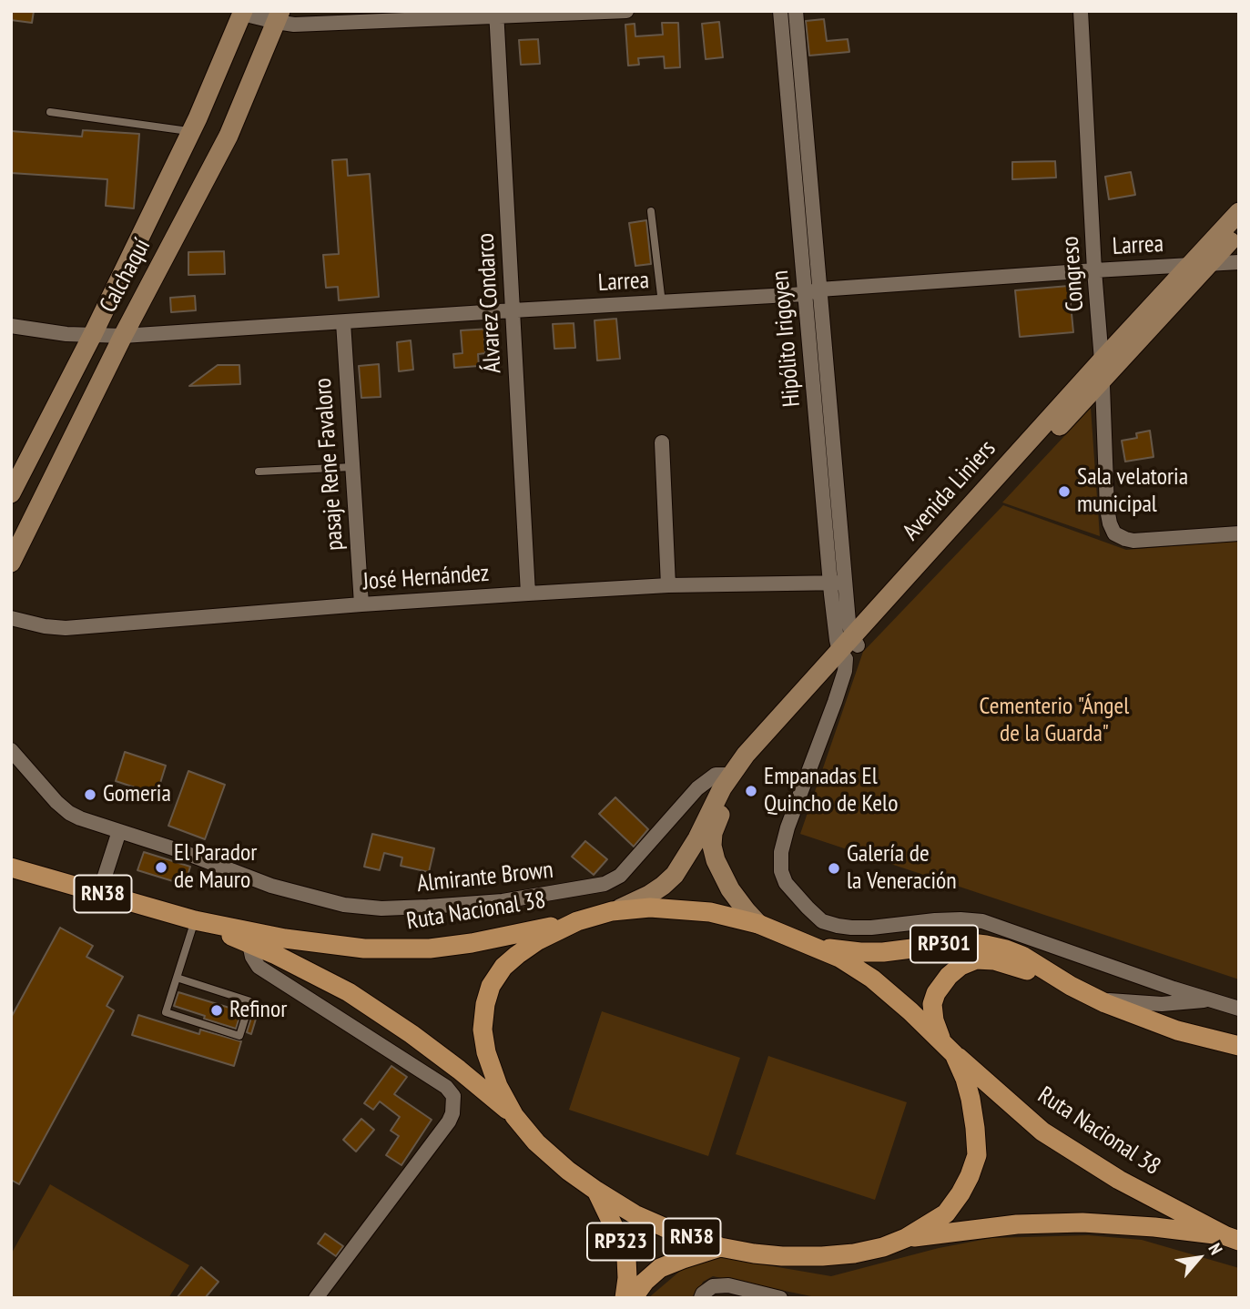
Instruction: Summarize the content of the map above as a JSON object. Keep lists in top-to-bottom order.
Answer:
{
  "streets": {
    "main road": [
      "Calchaquí",
      "Avenida Liniers",
      "RN38",
      "Ruta Nacional 38",
      "RP301",
      "RP323"
    ],
    "street": [
      "Larrea",
      "Congreso",
      "Álvarez Condarco",
      "Hipólito Irigoyen",
      "pasaje Rene Favaloro",
      "José Hernández",
      "Almirante Brown"
    ]
  },
  "crossings": [
    ["Larrea", "Congreso"],
    ["Larrea", "Calchaquí"],
    ["Larrea", "Álvarez Condarco"],
    ["Larrea", "Hipólito Irigoyen"],
    ["Larrea", "pasaje Rene Favaloro"],
    ["Larrea", "Avenida Liniers"],
    ["Congreso", "Avenida Liniers"],
    ["Álvarez Condarco", "José Hernández"],
    ["Hipólito Irigoyen", "Avenida Liniers"],
    ["Hipólito Irigoyen", "José Hernández"],
    ["pasaje Rene Favaloro", "José Hernández"],
    ["Avenida Liniers", "Almirante Brown"],
    ["RN38", "Ruta Nacional 38"],
    ["RN38", "RP301"],
    ["RN38", "RP323"],
    ["Ruta Nacional 38", "RP301"]
  ],
  "parks": ["Cementerio \"Ángel de la Guarda\""],
  "places": [
    "Sala velatoria municipal",
    "Empanadas El Quincho de Kelo",
    "Gomeria",
    "El Parador de Mauro",
    "Galería de la Veneración",
    "Refinor"
  ],
  "north": "top right"
}
